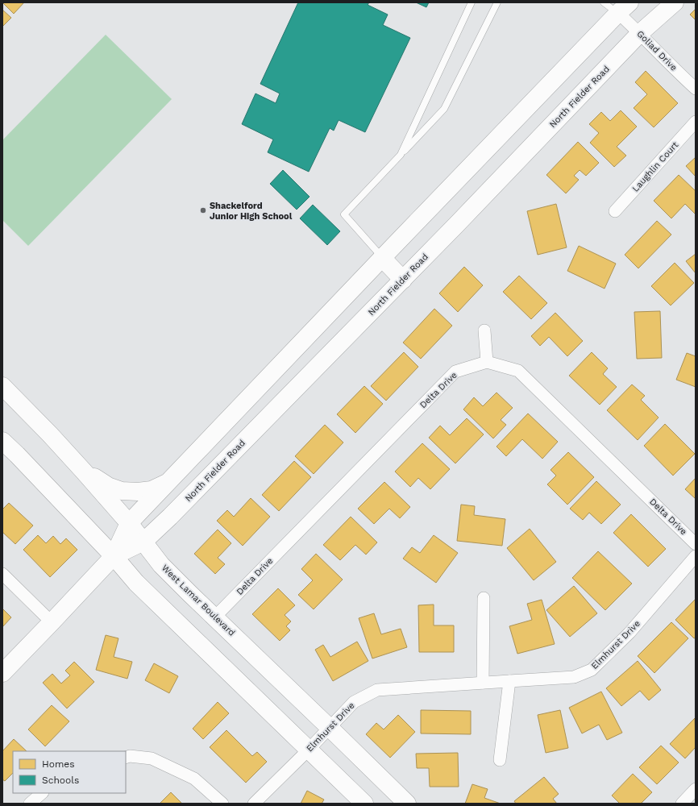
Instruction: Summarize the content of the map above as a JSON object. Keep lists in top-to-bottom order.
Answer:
{
  "streets": {
    "main road": ["North Fielder Road", "West Lamar Boulevard"],
    "street": [
      "Goliad Drive",
      "Laughlin Court",
      "Delta Drive",
      "Elmhurst Drive"
    ]
  },
  "crossings": [
    ["Goliad Drive", "North Fielder Road"],
    ["North Fielder Road", "West Lamar Boulevard"],
    ["Delta Drive", "West Lamar Boulevard"],
    ["West Lamar Boulevard", "Elmhurst Drive"]
  ],
  "places": ["Shackelford Junior High School"],
  "legend": ["Homes", "Schools"]
}
